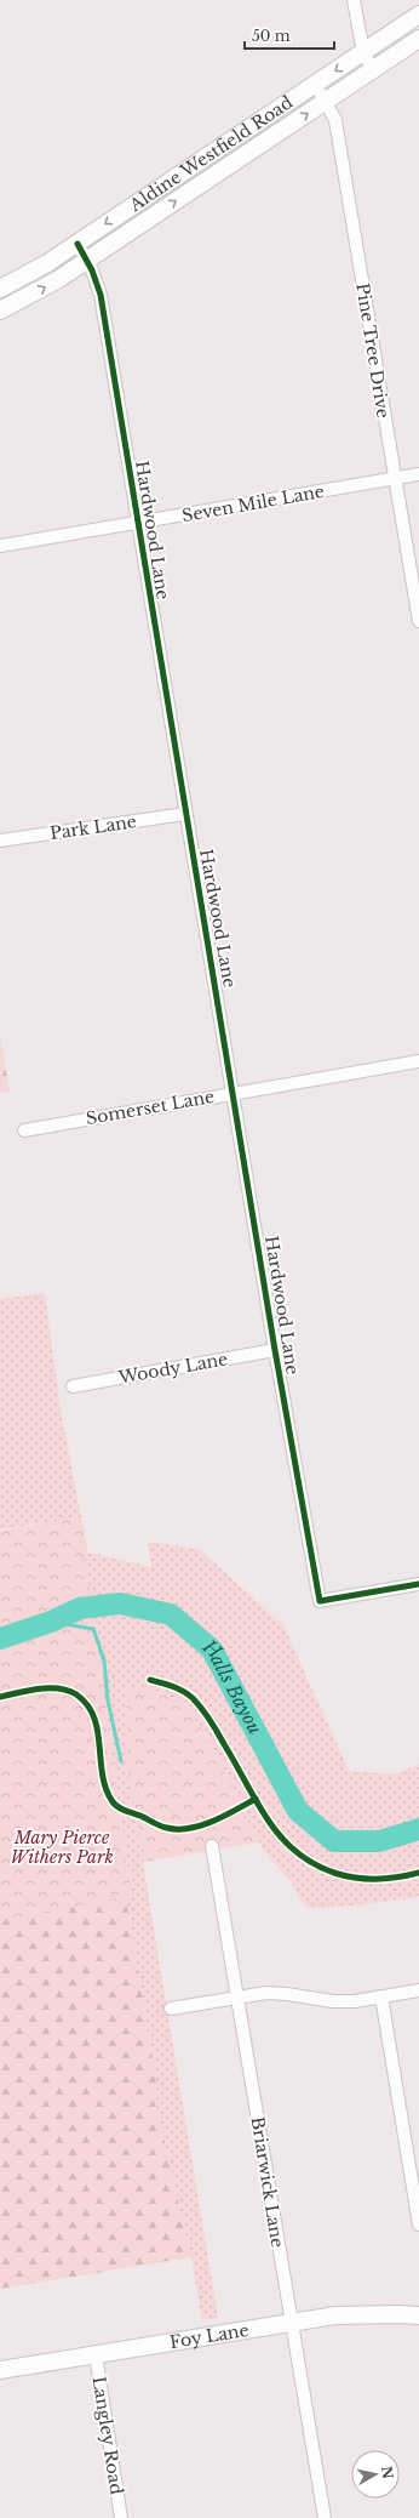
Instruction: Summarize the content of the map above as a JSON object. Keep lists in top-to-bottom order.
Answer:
{
  "streets": {
    "main road": ["Aldine Westfield Road", "Foy Lane"],
    "street": [
      "Pine Tree Drive",
      "Seven Mile Lane",
      "Hardwood Lane",
      "Park Lane",
      "Somerset Lane",
      "Woody Lane",
      "Briarwick Lane",
      "Langley Road"
    ]
  },
  "crossings": [
    ["Aldine Westfield Road", "Pine Tree Drive"],
    ["Aldine Westfield Road", "Hardwood Lane"],
    ["Pine Tree Drive", "Seven Mile Lane"],
    ["Seven Mile Lane", "Hardwood Lane"],
    ["Hardwood Lane", "Park Lane"],
    ["Hardwood Lane", "Somerset Lane"],
    ["Hardwood Lane", "Woody Lane"],
    ["Briarwick Lane", "Foy Lane"],
    ["Foy Lane", "Langley Road"]
  ],
  "water": ["Halls Bayou"],
  "parks": ["Mary Pierce Withers Park"],
  "scale_bar": "50 m",
  "north": "right"
}
